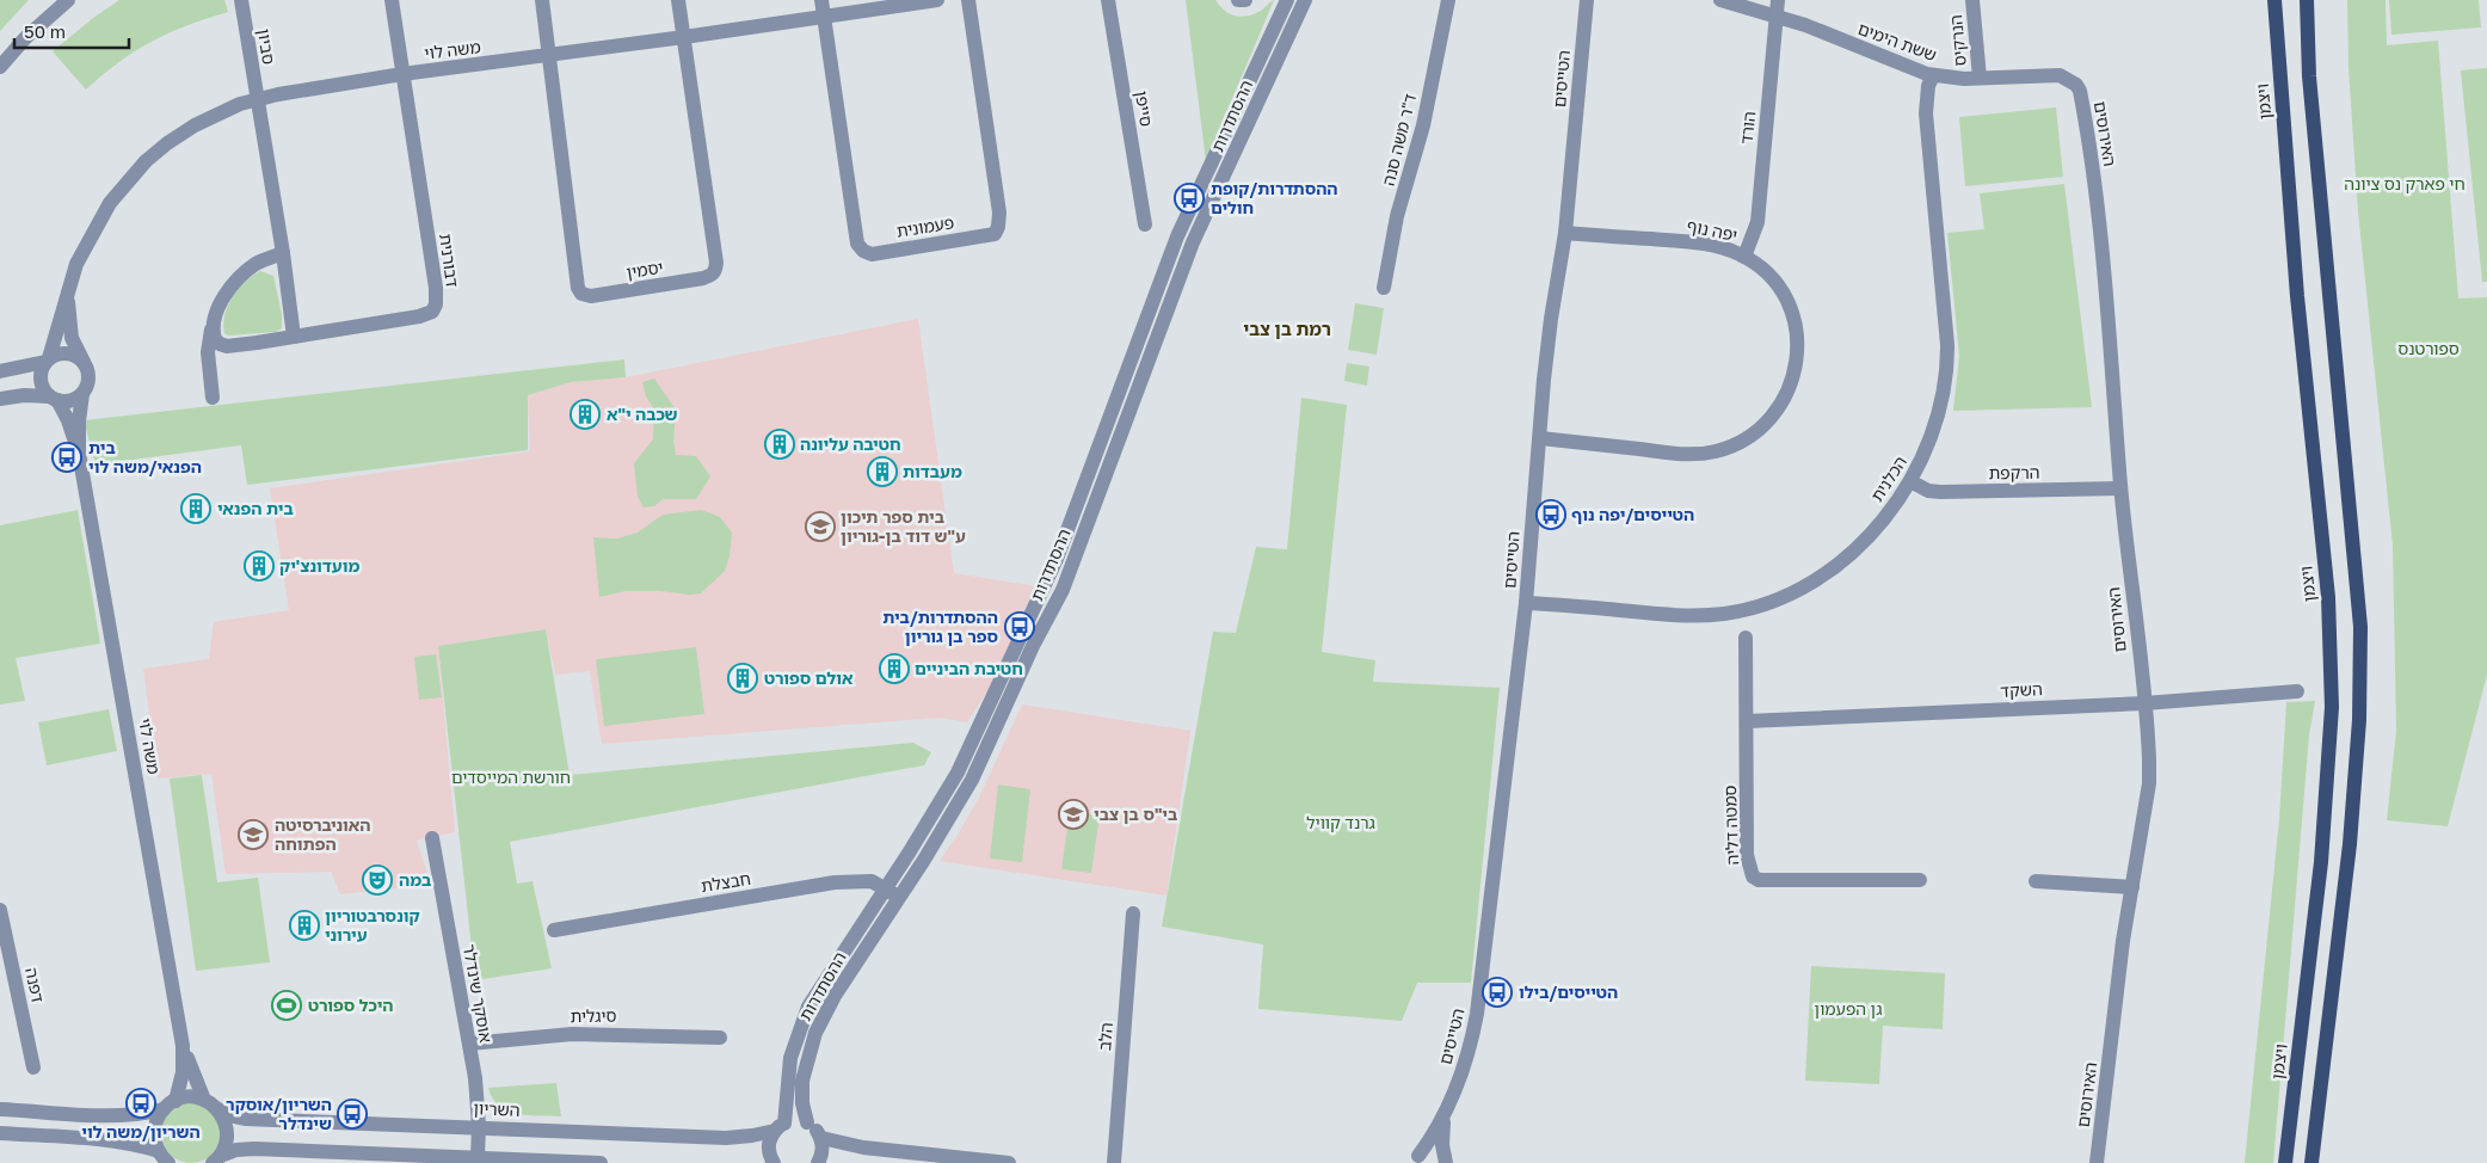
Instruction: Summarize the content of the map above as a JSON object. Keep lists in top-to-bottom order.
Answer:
{
  "streets": {
    "main road": ["ויצמן"],
    "street": [
      "הנרקיס",
      "ששת הימים",
      "סביון",
      "משה לוי",
      "הטייסים",
      "סייפן",
      "ההסתדרות",
      "הורד",
      "האירוסים",
      "ד\"ר משה סנה",
      "פעמונית",
      "יפה נוף",
      "דבורנית",
      "יסמין",
      "הרקפת",
      "הכלנית",
      "השקד",
      "סמטה דליה",
      "חבצלת",
      "דפנה",
      "אוסקר שינדלר",
      "סיגלית",
      "הלב",
      "השריון"
    ]
  },
  "crossings": [
    ["הנרקיס", "ששת הימים"],
    ["ששת הימים", "הורד"],
    ["ששת הימים", "האירוסים"],
    ["ששת הימים", "הכלנית"],
    ["סביון", "משה לוי"],
    ["משה לוי", "פעמונית"],
    ["משה לוי", "דבורנית"],
    ["משה לוי", "יסמין"],
    ["משה לוי", "השריון"],
    ["הטייסים", "יפה נוף"],
    ["הטייסים", "הכלנית"],
    ["ההסתדרות", "חבצלת"],
    ["ההסתדרות", "השריון"],
    ["הורד", "יפה נוף"],
    ["האירוסים", "הרקפת"],
    ["האירוסים", "השקד"],
    ["הרקפת", "הכלנית"],
    ["השקד", "סמטה דליה"],
    ["אוסקר שינדלר", "סיגלית"],
    ["אוסקר שינדלר", "השריון"]
  ],
  "districts": ["רמת בן צבי"],
  "parks": [
    "חי פארק נס ציונה",
    "ספורטנס",
    "חורשת המייסדים",
    "גרנד קוויל",
    "גן הפעמון"
  ],
  "places": {
    "bus stop": [
      "ההסתדרות/קופת חולים",
      "בית הפנאי/משה לוי",
      "הטייסים/יפה נוף",
      "ההסתדרות/בית ספר בן גוריון",
      "הטייסים/בילו",
      "השריון/משה לוי",
      "השריון/אוסקר שינדלר"
    ],
    "building": [
      "שכבה י\"א",
      "חטיבה עליונה",
      "מעבדות",
      "בית הפנאי",
      "מועדונצ'יק",
      "חטיבת הביניים",
      "אולם ספורט",
      "קונסרבטוריון עירוני"
    ],
    "school or university": ["בית ספר תיכון ע\"ש דוד בן-גוריון", "בי\"ס בן צבי", "האוניברסיטה הפתוחה"],
    "theatre": ["במה"],
    "sports": ["היכל ספורט"]
  },
  "scale_bar": "50 m"
}
